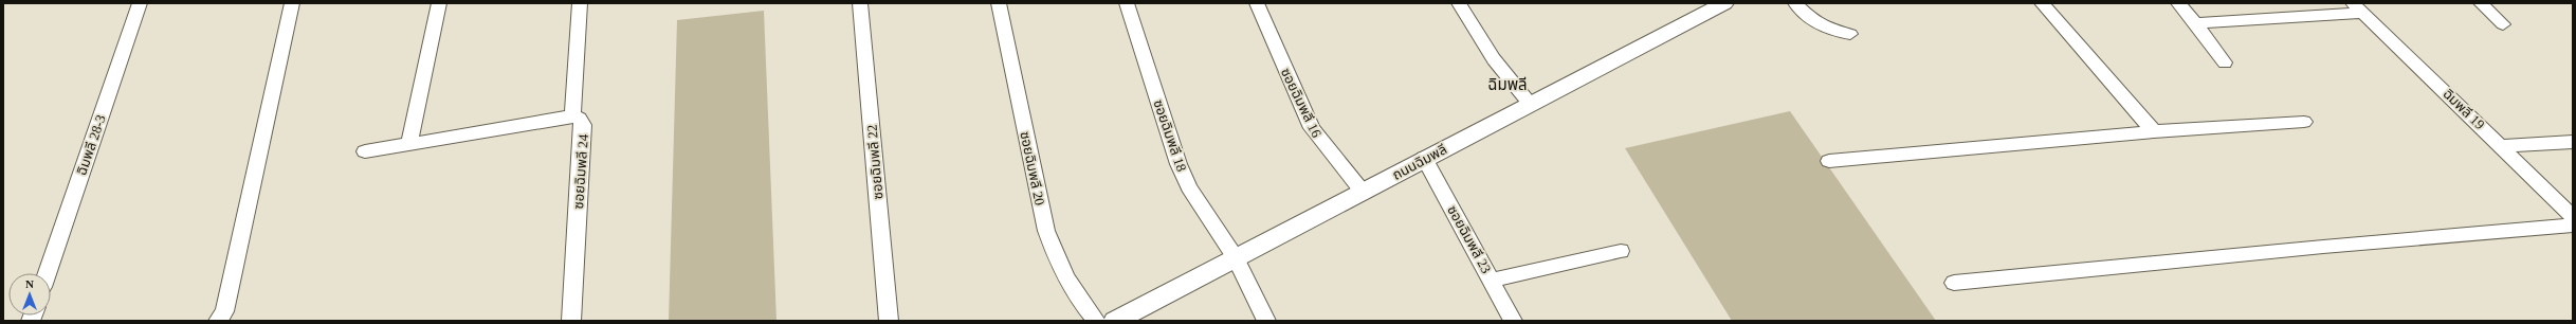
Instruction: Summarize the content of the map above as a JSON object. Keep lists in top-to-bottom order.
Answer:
{
  "streets": {
    "street": [
      "ซอยฉิมพลี 16",
      "ฉิมพลี 19",
      "ซอยฉิมพลี 18",
      "ฉิมพลี 28-3",
      "ซอยฉิมพลี 22",
      "ถนนฉิมพลี",
      "ซอยฉิมพลี 20",
      "ซอยฉิมพลี 24",
      "ซอยฉิมพลี 23"
    ]
  },
  "crossings": [
    ["ซอยฉิมพลี 16", "ถนนฉิมพลี"],
    ["ซอยฉิมพลี 18", "ถนนฉิมพลี"],
    ["ถนนฉิมพลี", "ซอยฉิมพลี 23"]
  ],
  "districts": ["ฉิมพลี"],
  "north": "top"
}
